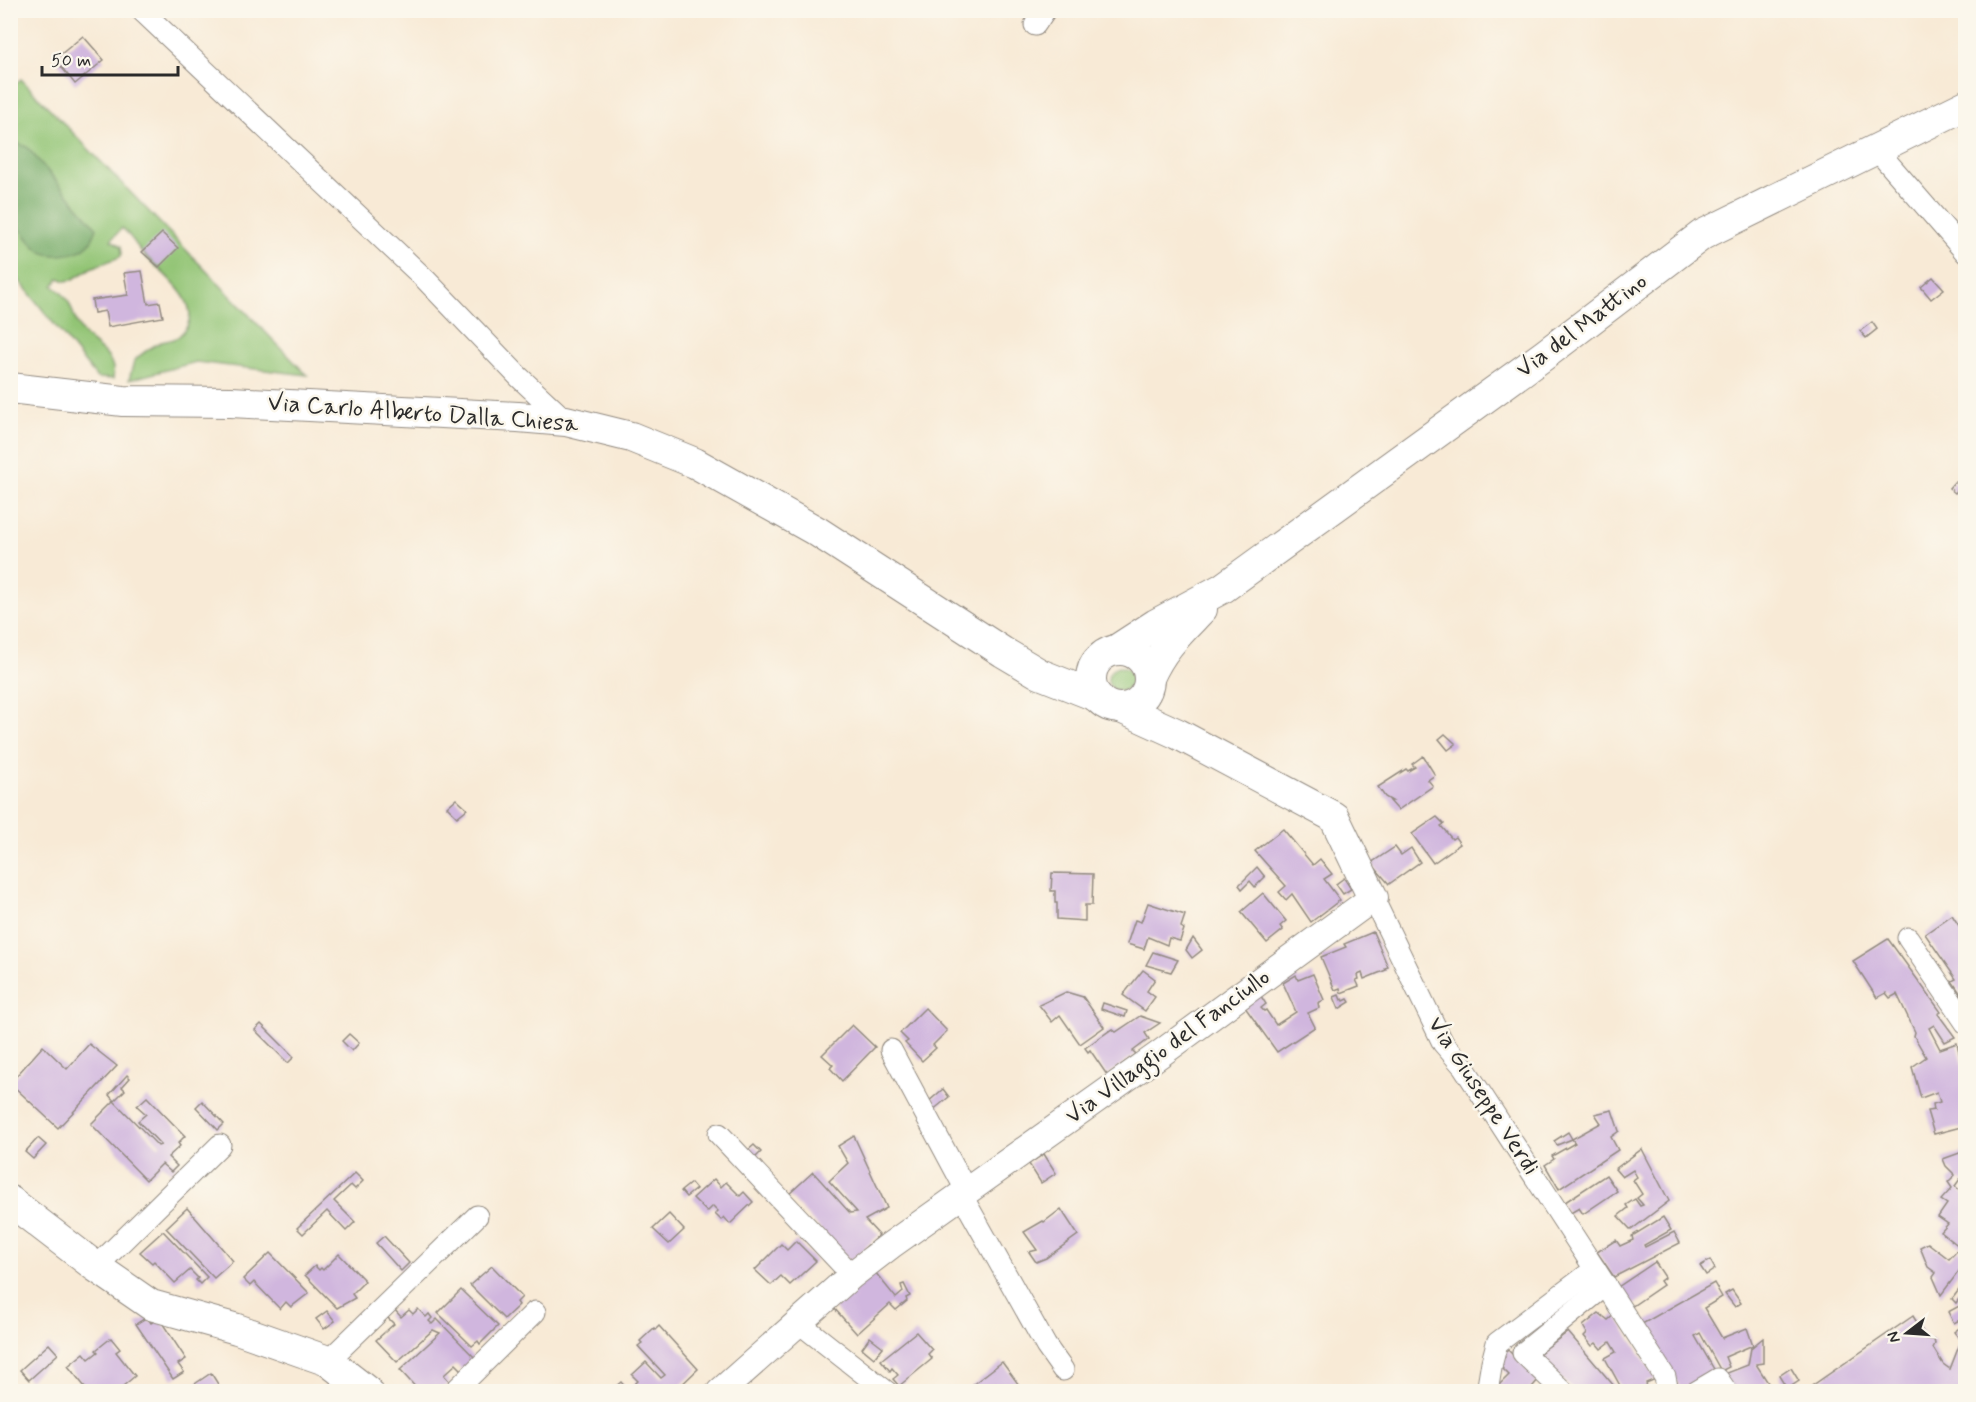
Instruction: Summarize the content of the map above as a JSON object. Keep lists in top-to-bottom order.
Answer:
{
  "streets": {
    "main road": ["Via del Mattino", "Via Carlo Alberto Dalla Chiesa", "Via Giuseppe Verdi"],
    "street": ["Via Villaggio del Fanciullo"]
  },
  "crossings": [
    ["Via del Mattino", "Via Carlo Alberto Dalla Chiesa"],
    ["Via del Mattino", "Via Giuseppe Verdi"],
    ["Via Carlo Alberto Dalla Chiesa", "Via Giuseppe Verdi"],
    ["Via Villaggio del Fanciullo", "Via Giuseppe Verdi"]
  ],
  "scale_bar": "50 m",
  "north": "left"
}
